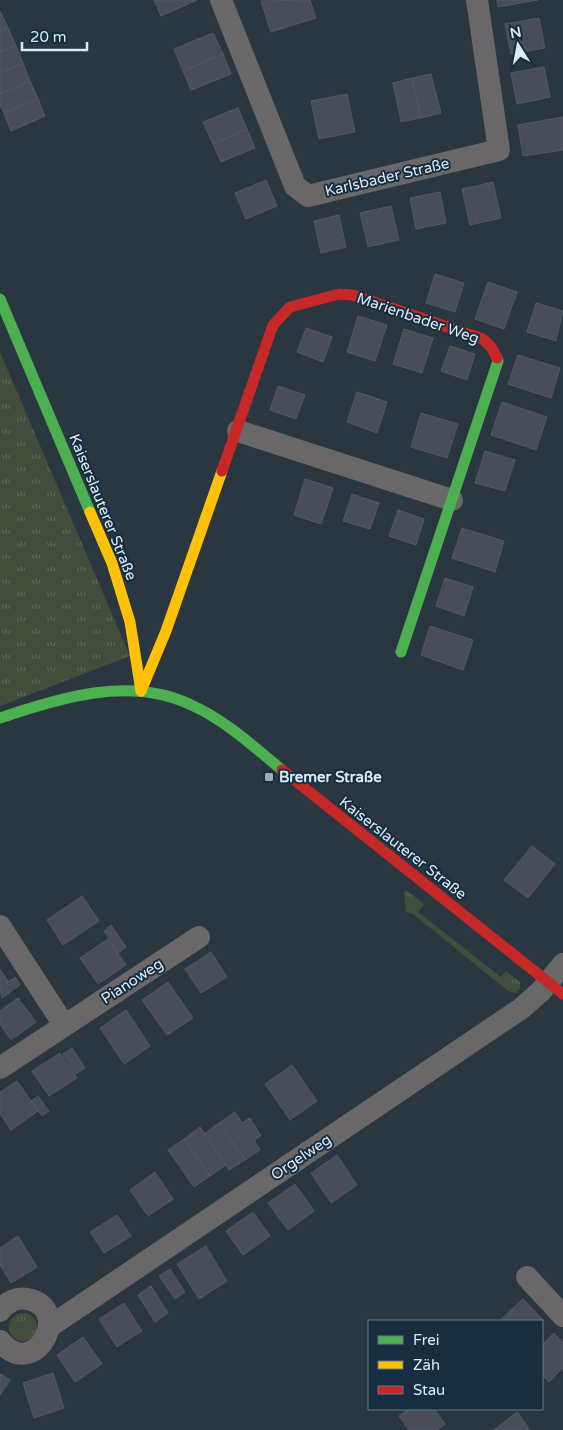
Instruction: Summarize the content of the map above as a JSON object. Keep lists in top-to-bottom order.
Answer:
{
  "streets": {
    "street": [
      "Karlsbader Straße",
      "Marienbader Weg",
      "Kaiserslauterer Straße",
      "Pianoweg",
      "Orgelweg"
    ]
  },
  "crossings": [
    ["Marienbader Weg", "Kaiserslauterer Straße"],
    ["Kaiserslauterer Straße", "Orgelweg"]
  ],
  "places": {
    "transit": ["Bremer Straße"]
  },
  "legend": ["Frei", "Zäh", "Stau"],
  "scale_bar": "20 m",
  "north": "top"
}
